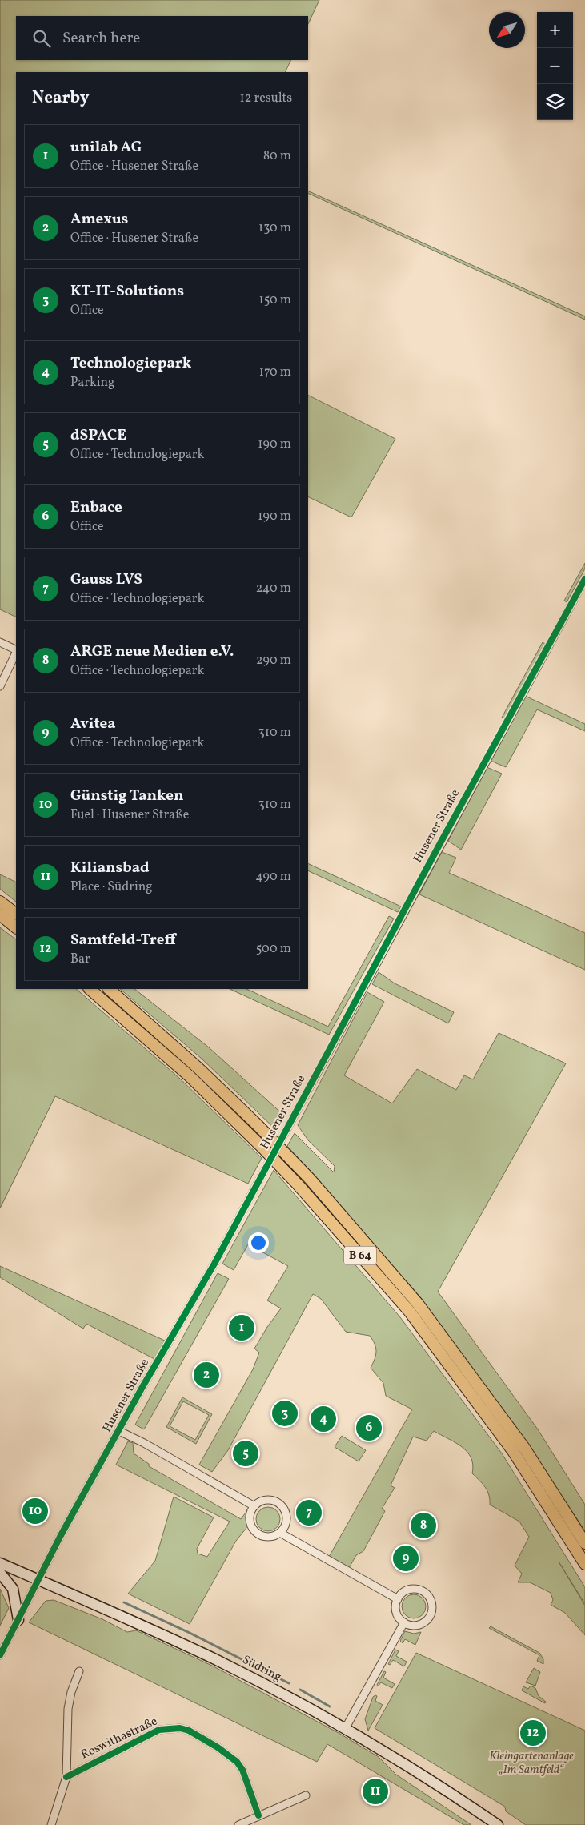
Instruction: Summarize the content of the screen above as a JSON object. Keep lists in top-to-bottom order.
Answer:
{
  "streets": {
    "highway": ["B 64"],
    "main road": ["Südring"],
    "street": ["Husener Straße", "Roswithastraße"]
  },
  "crossings": [
    ["Husener Straße", "Südring"]
  ],
  "parks": ["Kleingartenanlage „Im Samtfeld“"],
  "north": "bottom left",
  "page": {
    "map_buttons": ["+", "−"],
    "search": "Search here",
    "heading": ["Nearby", "12 results"],
    "list": [
      {
        "mark": "1",
        "name": "unilab AG",
        "note": "Office · Husener Straße",
        "value": "80 m"
      },
      {
        "mark": "2",
        "name": "Amexus",
        "note": "Office · Husener Straße",
        "value": "130 m"
      },
      {
        "mark": "3",
        "name": "KT-IT-Solutions",
        "note": "Office",
        "value": "150 m"
      },
      {
        "mark": "4",
        "name": "Technologiepark",
        "note": "Parking",
        "value": "170 m"
      },
      {
        "mark": "5",
        "name": "dSPACE",
        "note": "Office · Technologiepark",
        "value": "190 m"
      },
      {
        "mark": "6",
        "name": "Enbace",
        "note": "Office",
        "value": "190 m"
      },
      {
        "mark": "7",
        "name": "Gauss LVS",
        "note": "Office · Technologiepark",
        "value": "240 m"
      },
      {
        "mark": "8",
        "name": "ARGE neue Medien e.V.",
        "note": "Office · Technologiepark",
        "value": "290 m"
      },
      {
        "mark": "9",
        "name": "Avitea",
        "note": "Office · Technologiepark",
        "value": "310 m"
      },
      {
        "mark": "10",
        "name": "Günstig Tanken",
        "note": "Fuel · Husener Straße",
        "value": "310 m"
      },
      {
        "mark": "11",
        "name": "Kiliansbad",
        "note": "Place · Südring",
        "value": "490 m"
      },
      {
        "mark": "12",
        "name": "Samtfeld-Treff",
        "note": "Bar",
        "value": "500 m"
      }
    ],
    "pins": [
      "1",
      "2",
      "3",
      "4",
      "6",
      "5",
      "10",
      "7",
      "8",
      "9",
      "12",
      "11"
    ]
  }
}
